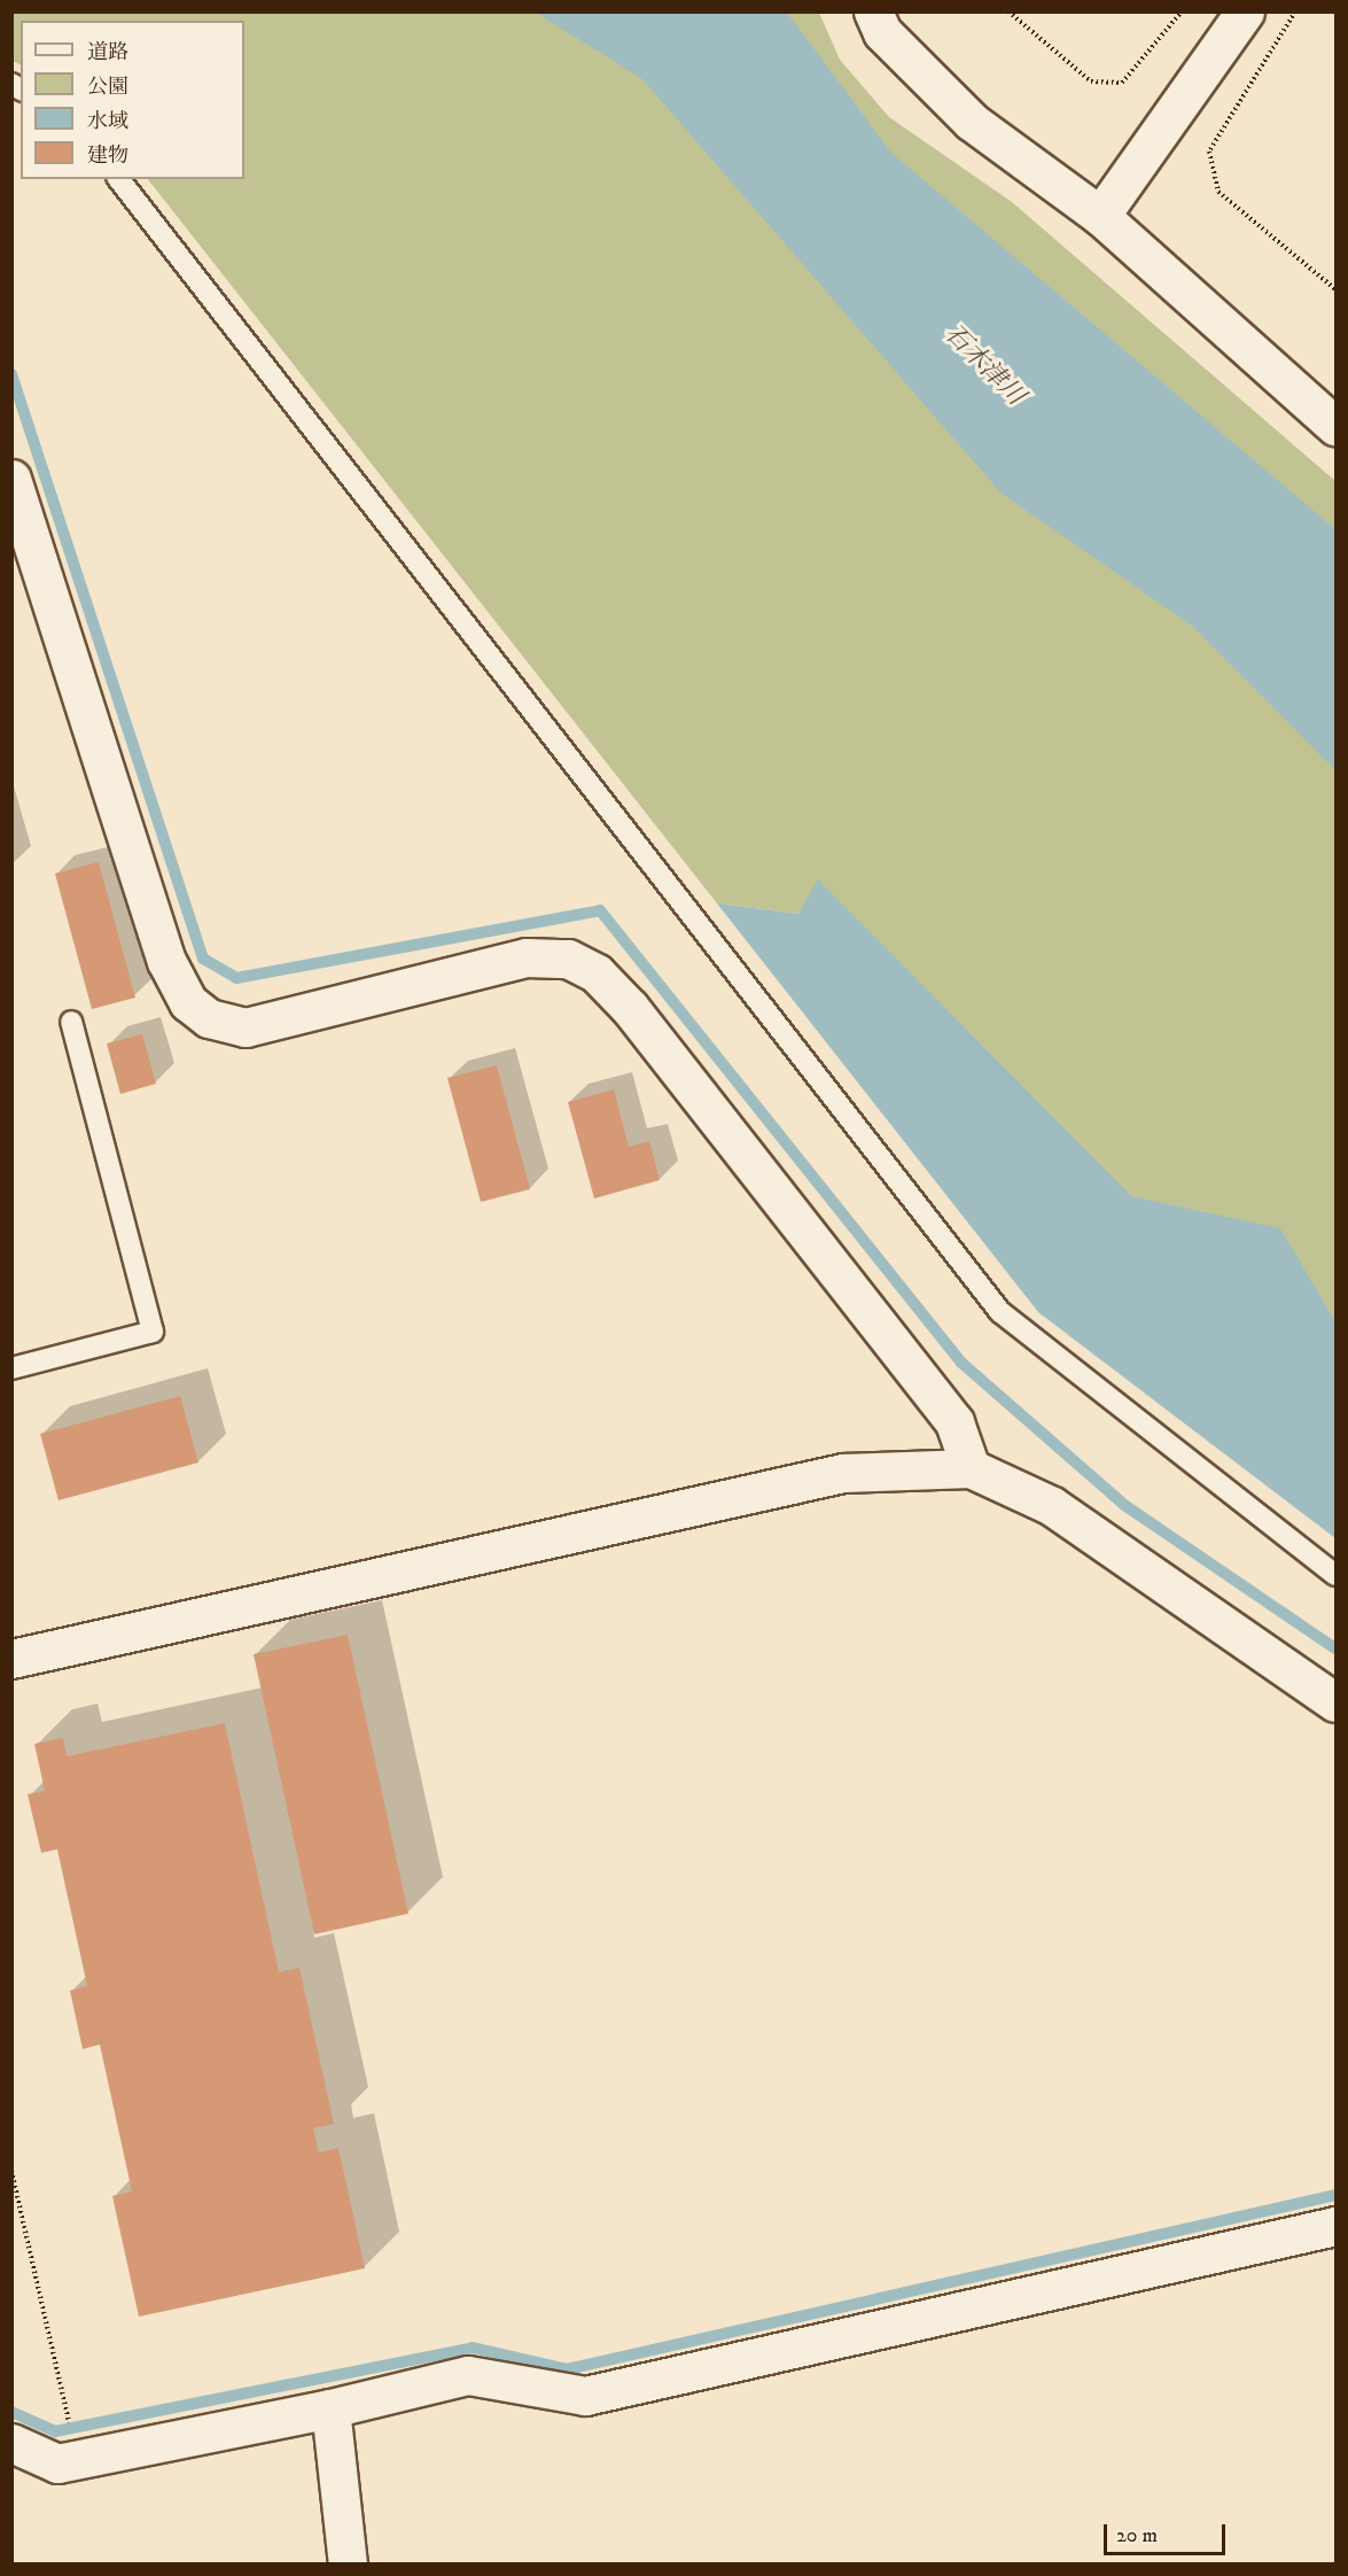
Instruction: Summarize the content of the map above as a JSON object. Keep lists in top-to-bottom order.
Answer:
{
  "water": ["石木津川"],
  "legend": [
    "道路",
    "公園",
    "水域",
    "建物"
  ],
  "scale_bar": "20 m"
}
